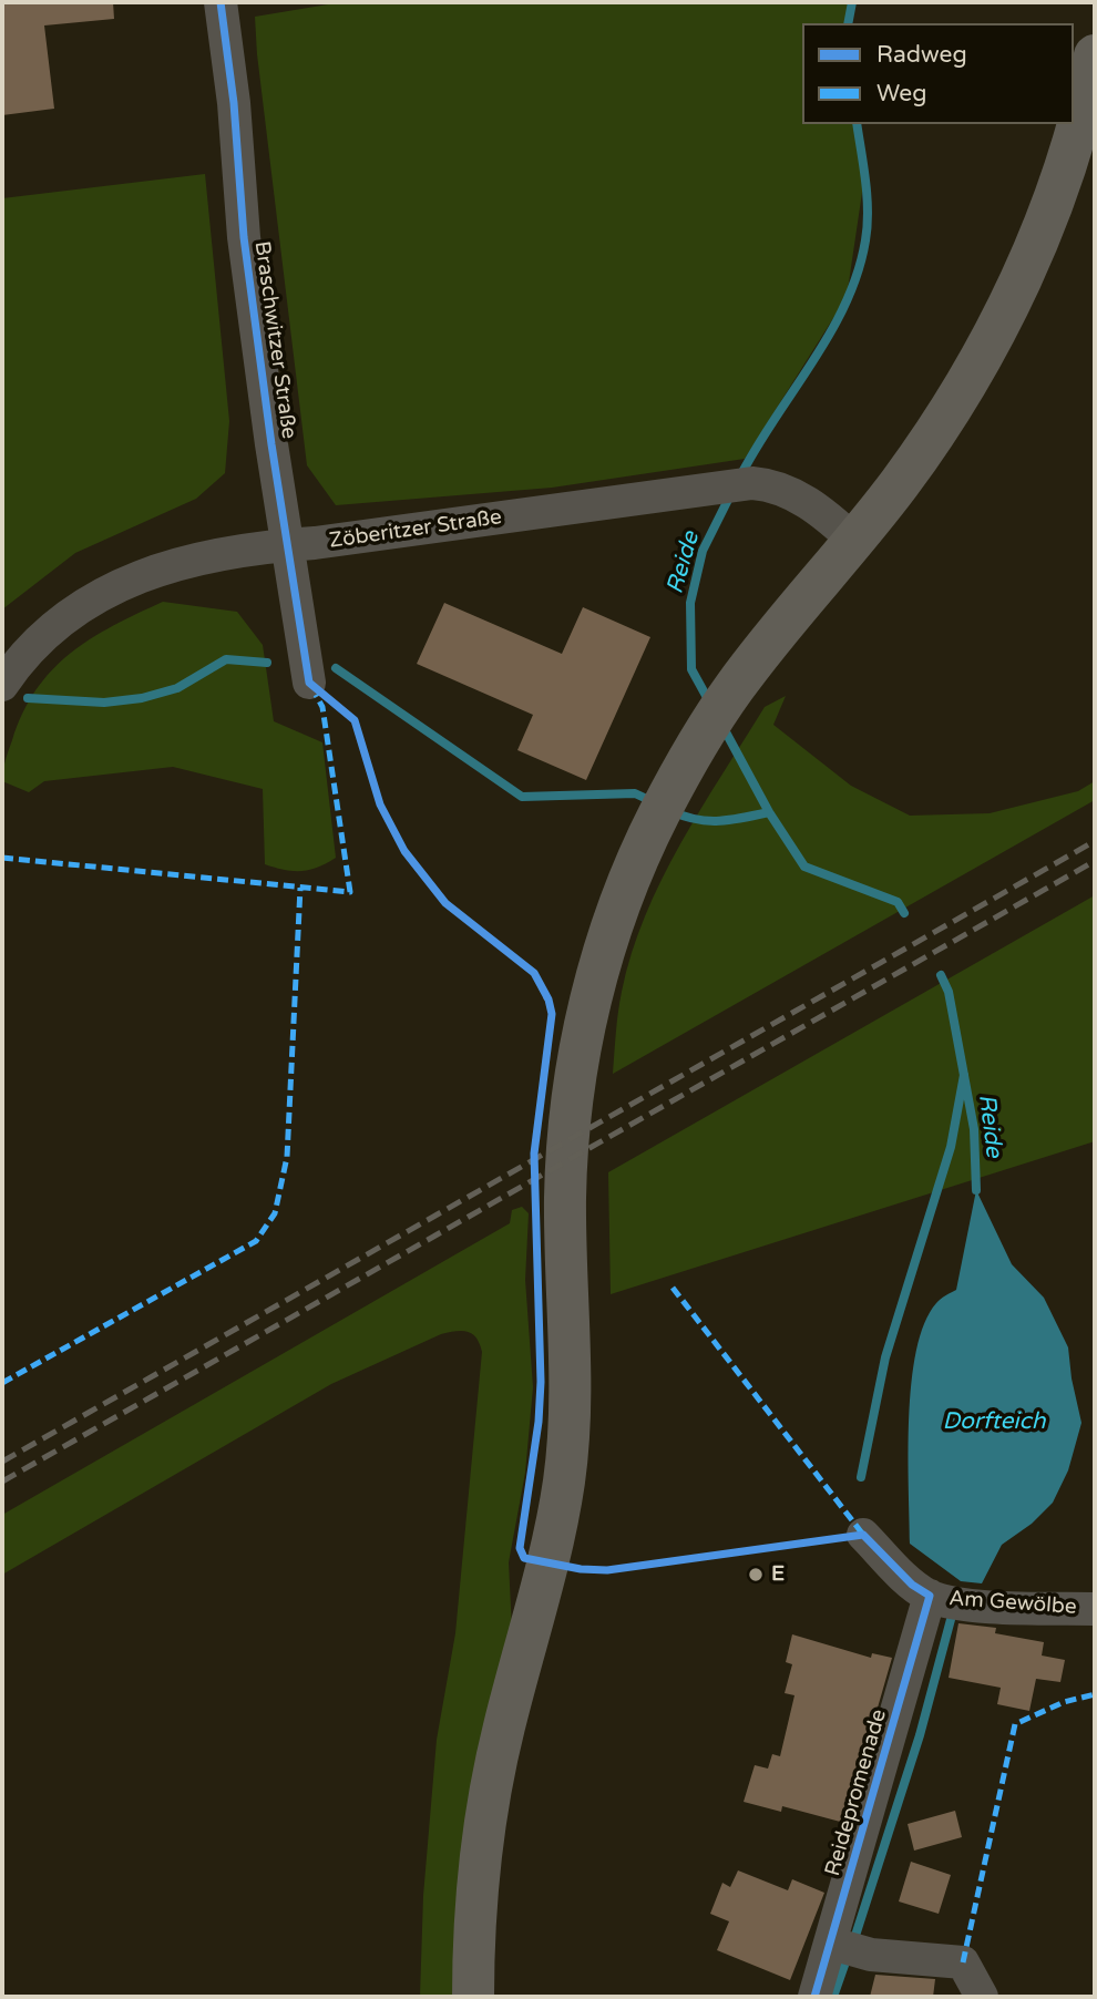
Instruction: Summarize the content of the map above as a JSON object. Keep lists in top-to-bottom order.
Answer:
{
  "streets": {
    "street": [
      "Braschwitzer Straße",
      "Zöberitzer Straße",
      "Am Gewölbe",
      "Reidepromenade"
    ]
  },
  "crossings": [
    ["Braschwitzer Straße", "Zöberitzer Straße"],
    ["Am Gewölbe", "Reidepromenade"]
  ],
  "water": ["Reide", "Dorfteich"],
  "places": ["E"],
  "legend": ["Radweg", "Weg"]
}
